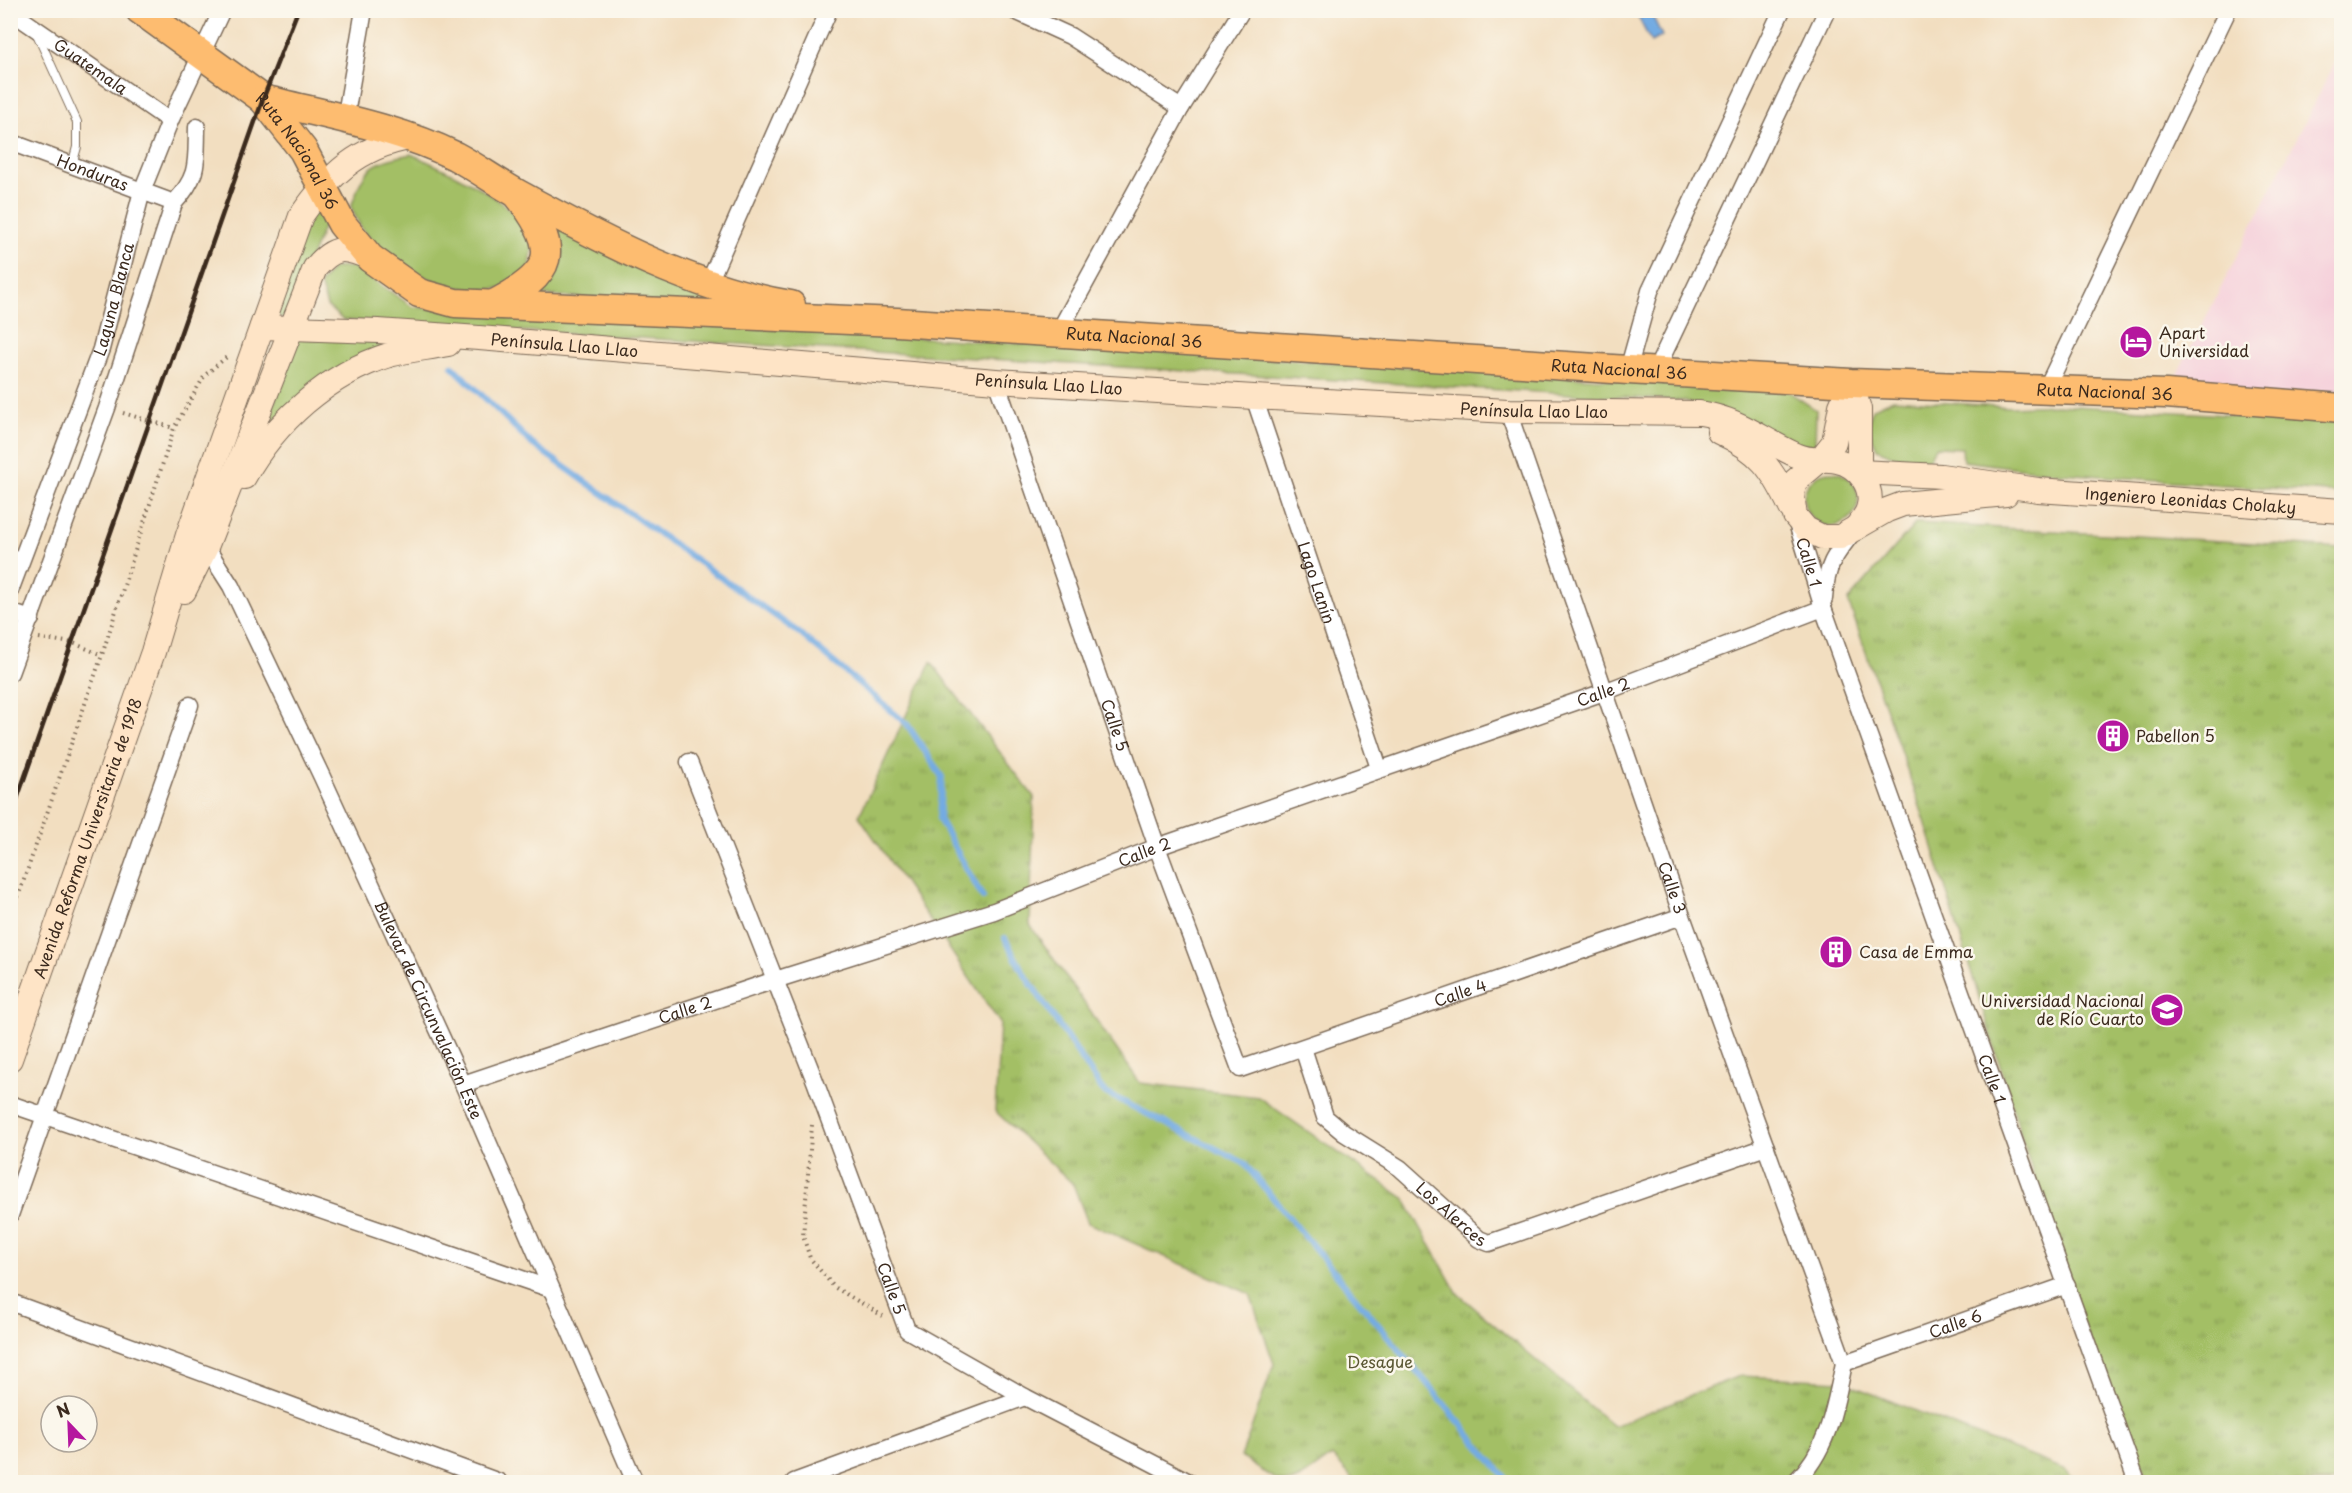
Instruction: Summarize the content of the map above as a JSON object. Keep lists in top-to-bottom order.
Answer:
{
  "streets": {
    "highway": ["Ruta Nacional 36"],
    "main road": ["Península Llao Llao", "Ingeniero Leonidas Cholaky", "Avenida Reforma Universitaria de 1918"],
    "street": [
      "Guatemala",
      "Honduras",
      "Laguna Blanca",
      "Calle 1",
      "Lago Lanín",
      "Calle 2",
      "Calle 5",
      "Calle 3",
      "Calle 4",
      "Bulevar de Circunvalación Este",
      "Los Alerces",
      "Calle 6"
    ]
  },
  "crossings": [
    ["Guatemala", "Laguna Blanca"],
    ["Honduras", "Laguna Blanca"],
    ["Península Llao Llao", "Calle 1"],
    ["Península Llao Llao", "Lago Lanín"],
    ["Península Llao Llao", "Calle 5"],
    ["Península Llao Llao", "Calle 3"],
    ["Península Llao Llao", "Bulevar de Circunvalación Este"],
    ["Calle 1", "Calle 2"],
    ["Calle 1", "Calle 6"],
    ["Lago Lanín", "Calle 2"],
    ["Calle 2", "Calle 5"],
    ["Calle 2", "Calle 3"],
    ["Calle 2", "Bulevar de Circunvalación Este"],
    ["Calle 5", "Calle 4"],
    ["Calle 3", "Calle 4"],
    ["Calle 3", "Los Alerces"],
    ["Calle 3", "Calle 6"],
    ["Calle 4", "Los Alerces"]
  ],
  "parks": ["Desague"],
  "places": {
    "hotel": ["Apart Universidad"],
    "building": ["Pabellon 5", "Casa de Emma"],
    "school or university": ["Universidad Nacional de Río Cuarto"]
  },
  "north": "top left"
}
